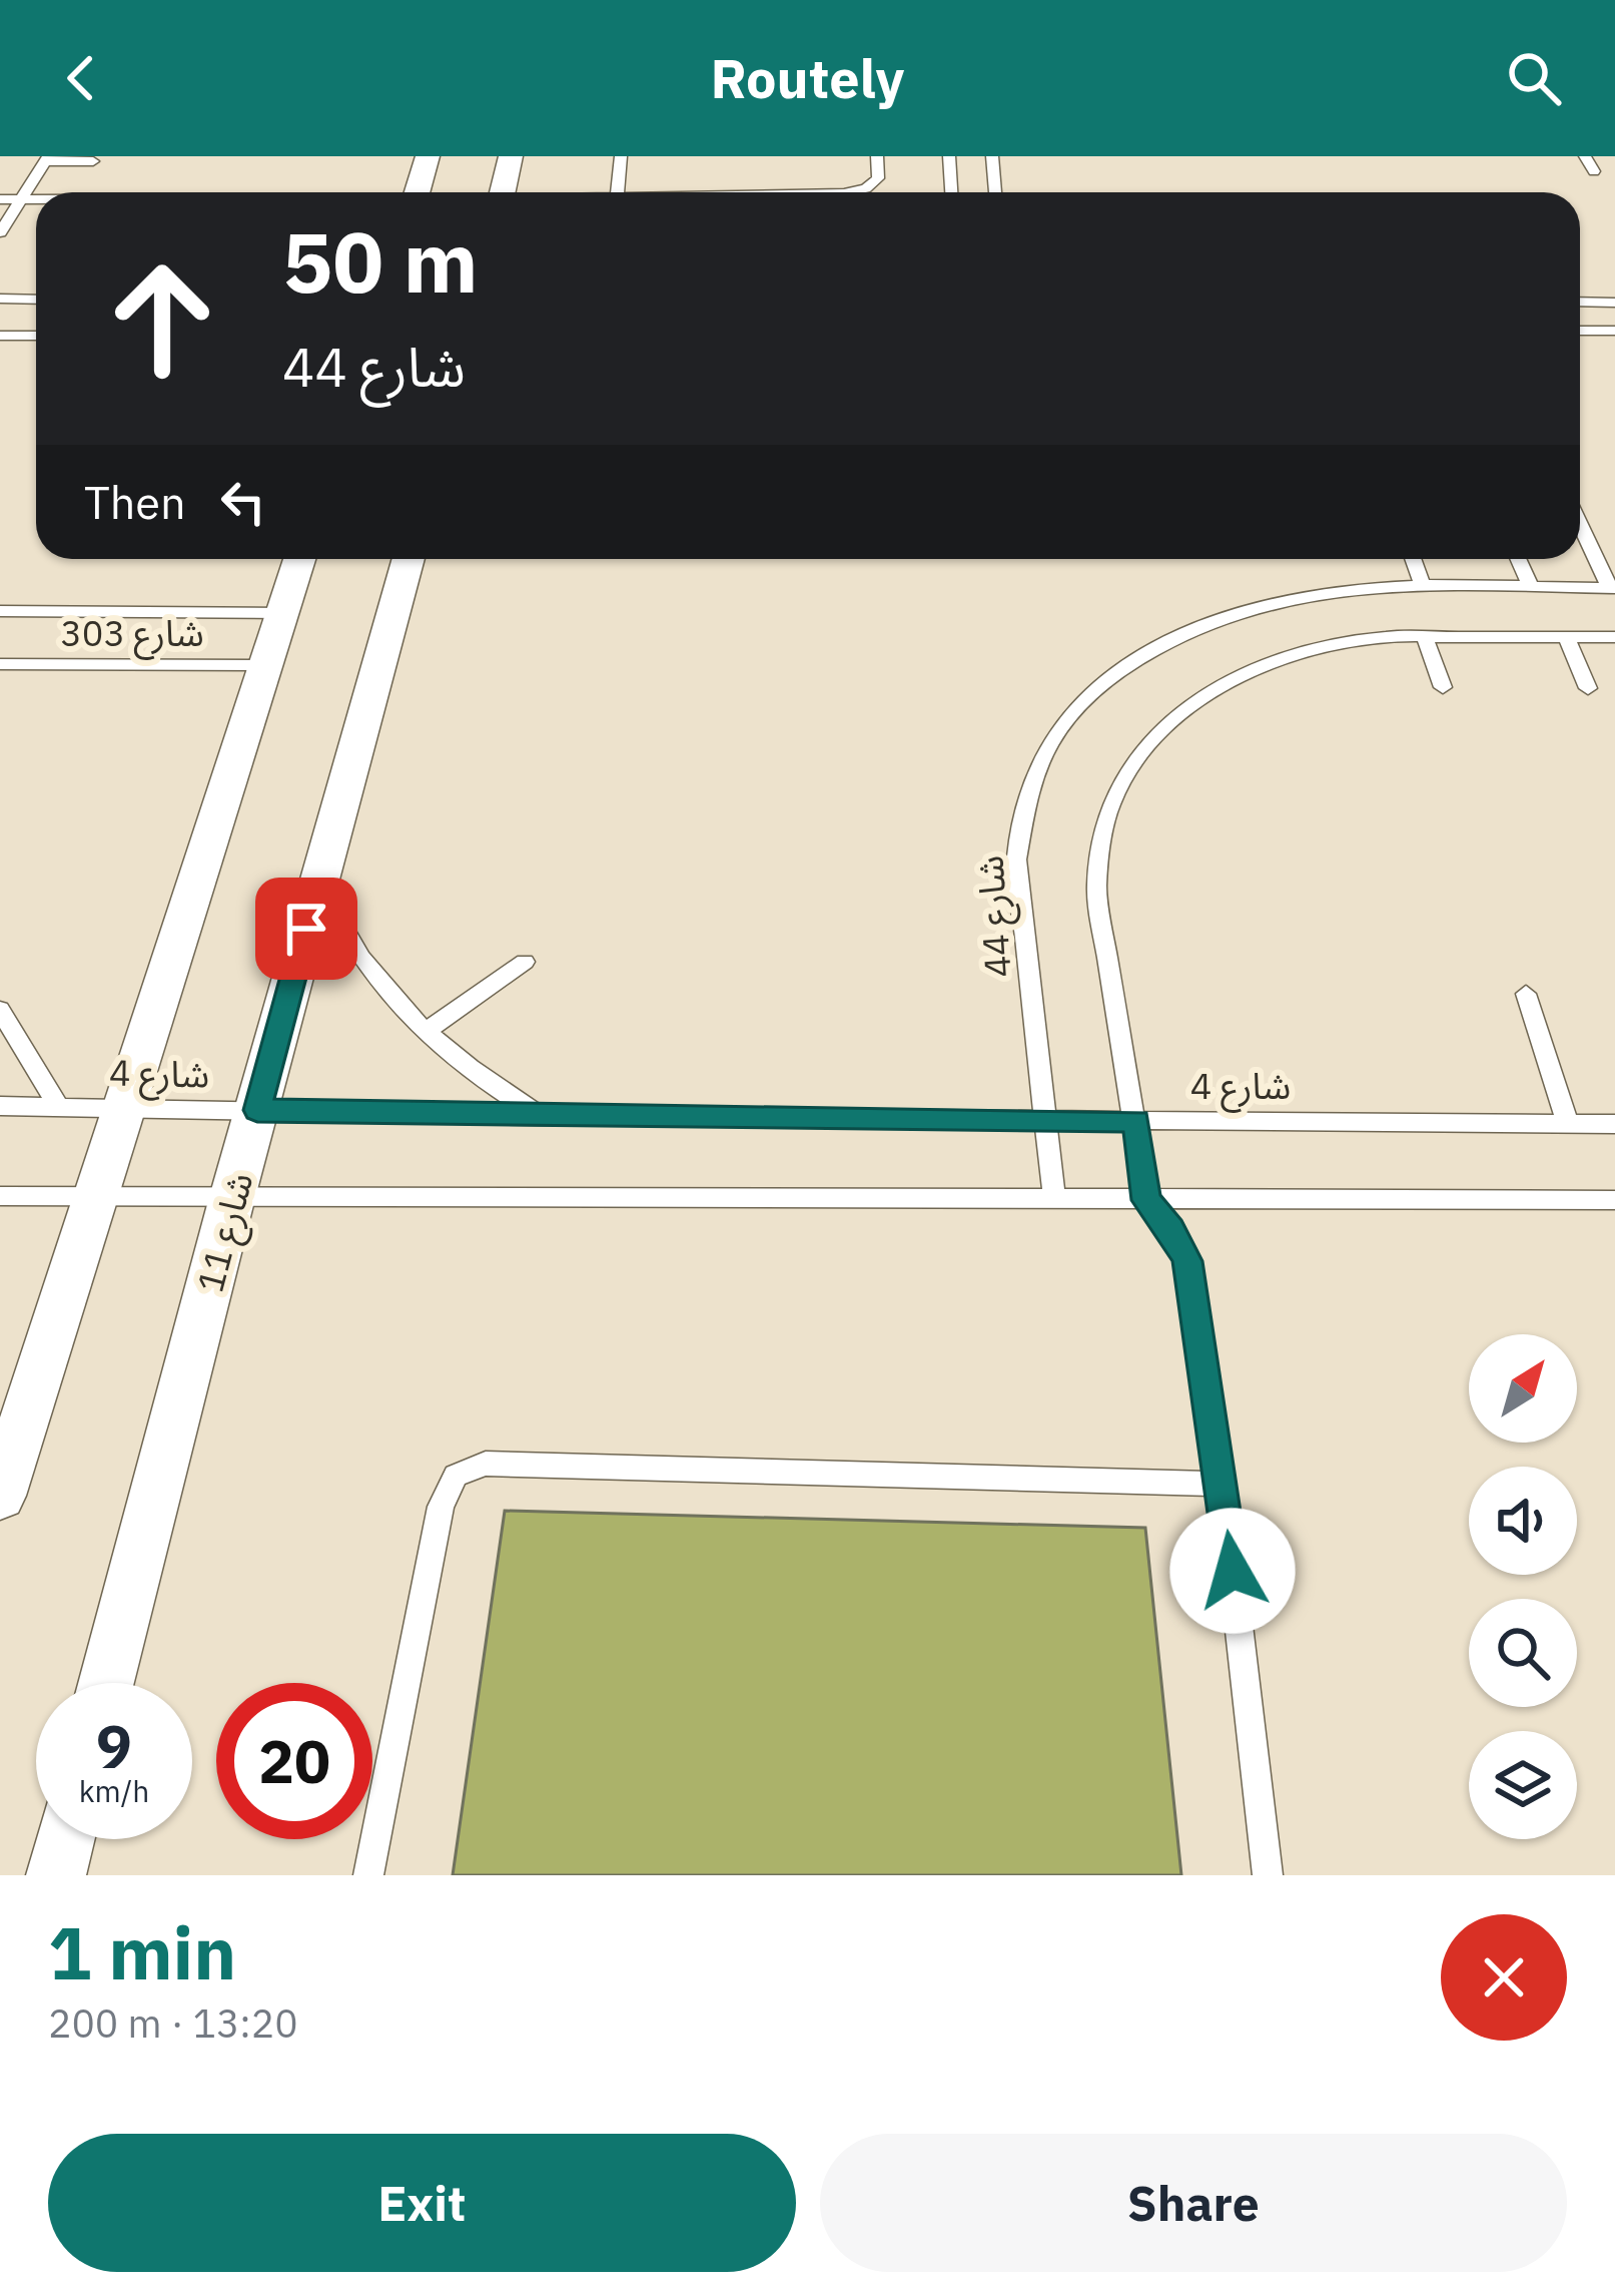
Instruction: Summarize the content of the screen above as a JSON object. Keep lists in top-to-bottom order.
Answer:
{
  "streets": {
    "street": ["شارع 11"],
    "lane": ["شارع 303", "شارع 44", "شارع 4"]
  },
  "crossings": [
    ["شارع 44", "شارع 4"],
    ["شارع 4", "شارع 11"]
  ],
  "north": "top right",
  "page": {
    "header": "Routely",
    "turn": ["50 m", "شارع 44"],
    "then": "Then",
    "speed": "9 km/h",
    "limit": "20",
    "heading": ["1 min", "200 m · 13:20"],
    "buttons": ["Exit", "Share"]
  }
}
